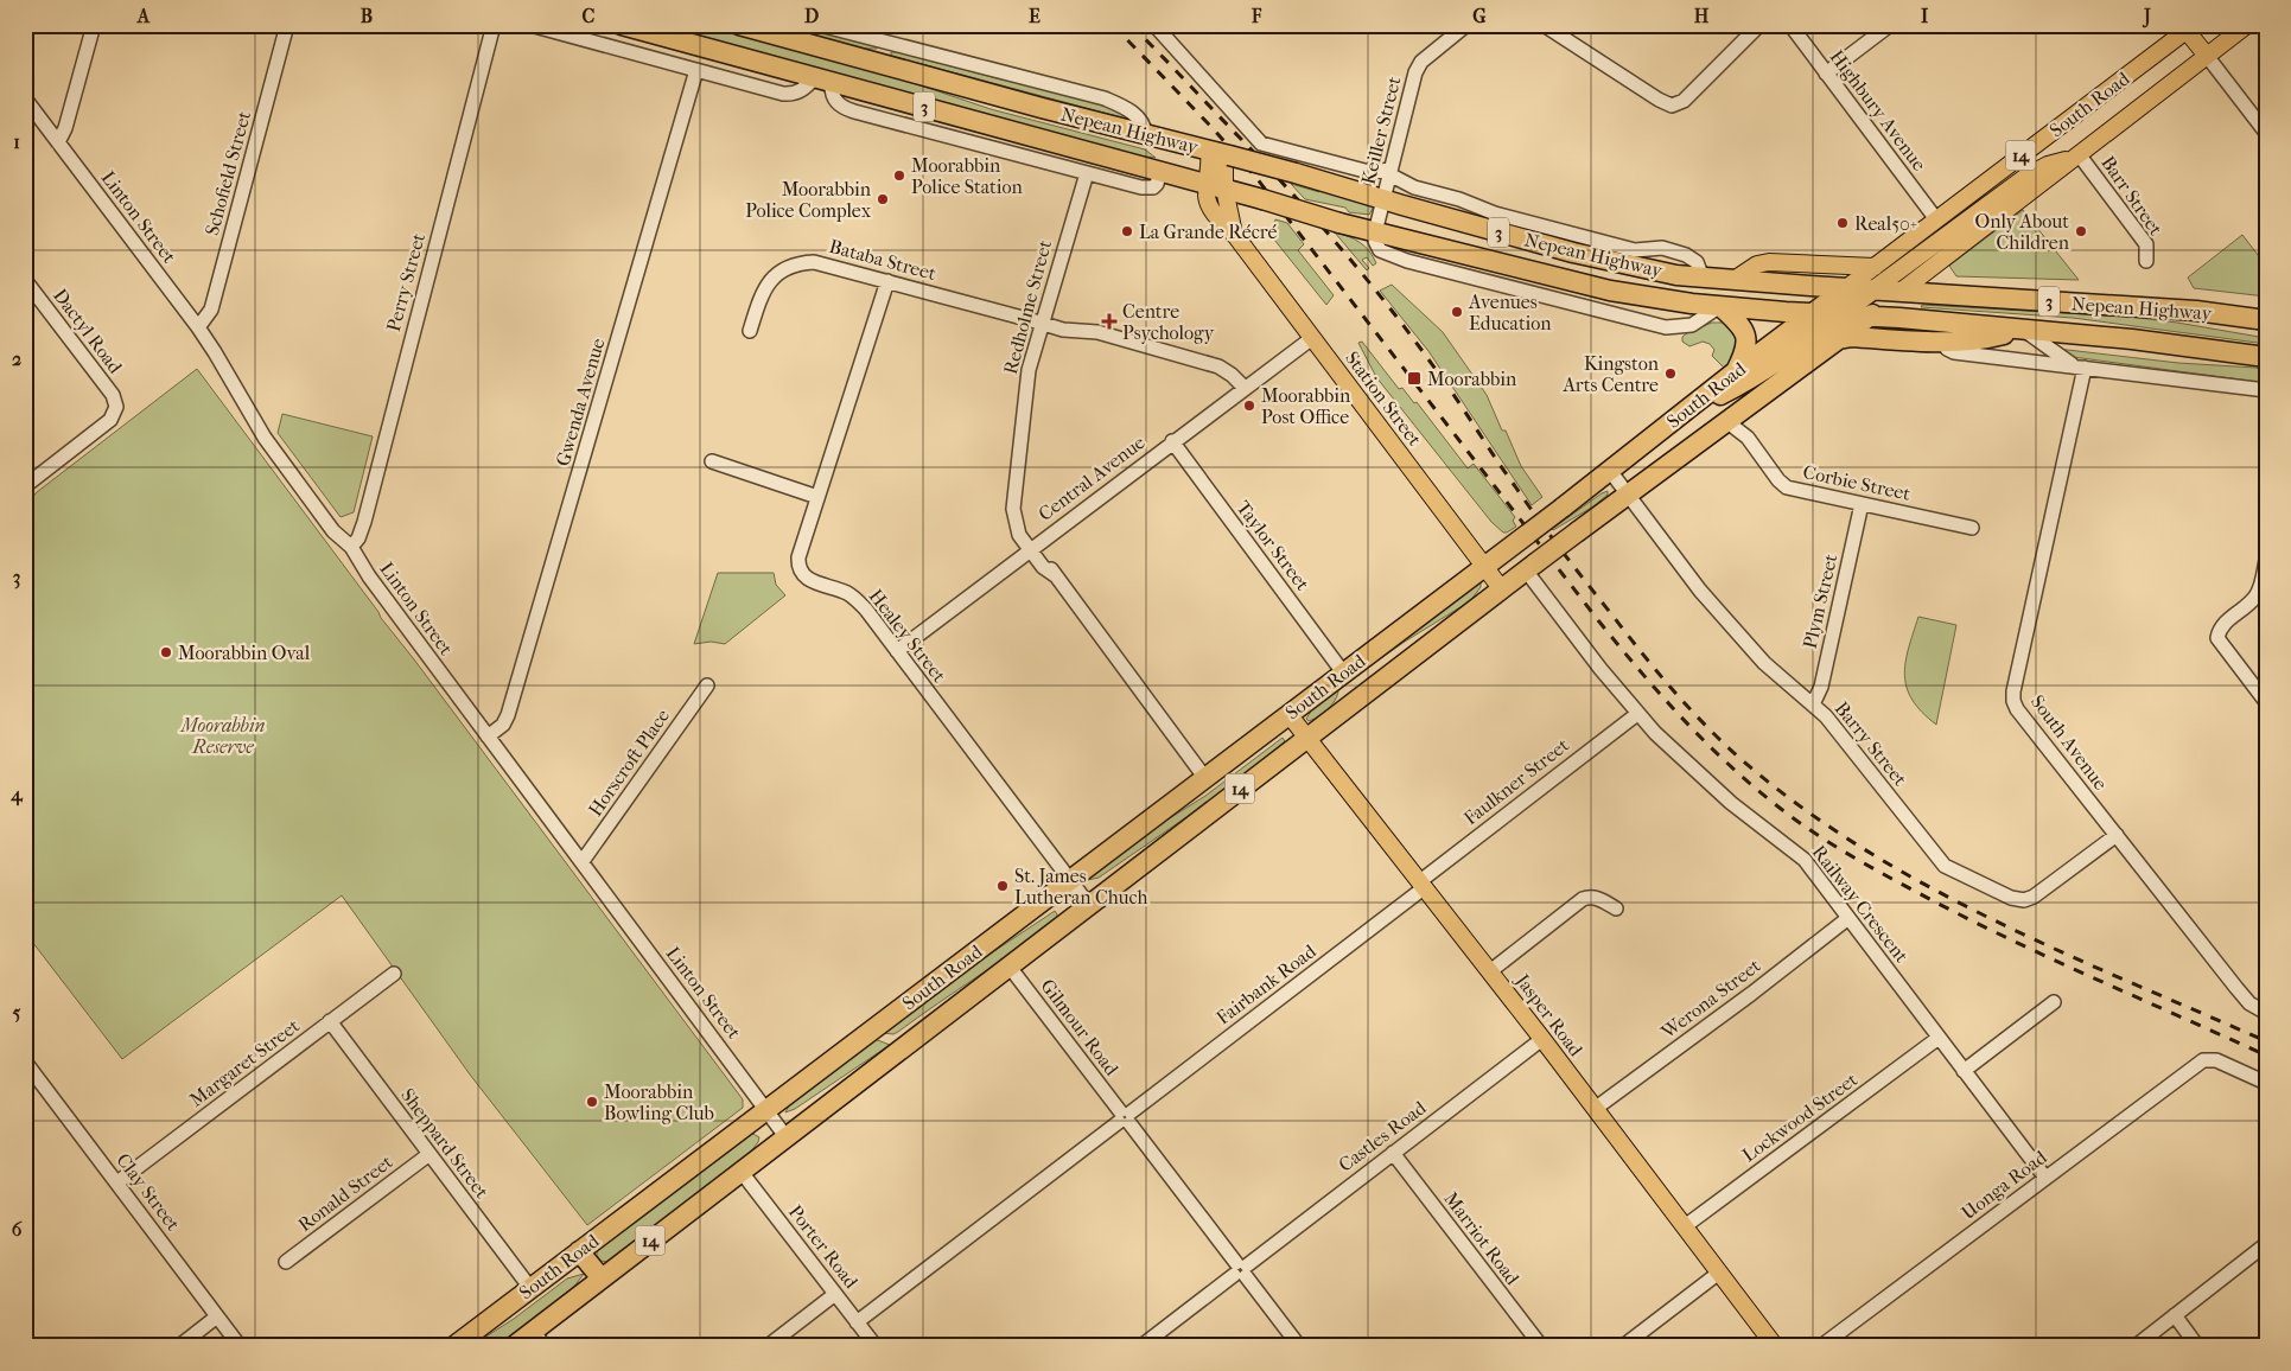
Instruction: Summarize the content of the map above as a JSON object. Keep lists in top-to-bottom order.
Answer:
{
  "streets": {
    "highway": [
      "South Road",
      "3",
      "Nepean Highway",
      "14"
    ],
    "main road": ["Station Street", "Jasper Road"],
    "street": [
      "Highbury Avenue",
      "Keiller Street",
      "Schofield Street",
      "Barr Street",
      "Linton Street",
      "Bataba Street",
      "Perry Street",
      "Redholme Street",
      "Dactyl Road",
      "Gwenda Avenue",
      "Central Avenue",
      "Corbie Street",
      "Taylor Street",
      "Plym Street",
      "Healey Street",
      "South Avenue",
      "Barry Street",
      "Horscroft Place",
      "Faulkner Street",
      "Railway Crescent",
      "Fairbank Road",
      "Werona Street",
      "Gilmour Road",
      "Margaret Street",
      "Lockwood Street",
      "Castles Road",
      "Sheppard Street",
      "Uonga Road",
      "Clay Street",
      "Ronald Street",
      "Marriot Road",
      "Porter Road"
    ]
  },
  "crossings": [
    ["South Road", "Highbury Avenue"],
    ["South Road", "Nepean Highway"],
    ["South Road", "Barr Street"],
    ["South Road", "Linton Street"],
    ["South Road", "Redholme Street"],
    ["South Road", "Station Street"],
    ["South Road", "Corbie Street"],
    ["South Road", "Taylor Street"],
    ["South Road", "Healey Street"],
    ["South Road", "Barry Street"],
    ["South Road", "Railway Crescent"],
    ["South Road", "Jasper Road"],
    ["South Road", "Gilmour Road"],
    ["South Road", "Sheppard Street"],
    ["South Road", "Porter Road"],
    ["Nepean Highway", "Keiller Street"],
    ["Nepean Highway", "Station Street"],
    ["Schofield Street", "Linton Street"],
    ["Linton Street", "Perry Street"],
    ["Linton Street", "Gwenda Avenue"],
    ["Linton Street", "Horscroft Place"],
    ["Bataba Street", "Redholme Street"],
    ["Bataba Street", "Central Avenue"],
    ["Bataba Street", "Healey Street"],
    ["Redholme Street", "Central Avenue"],
    ["Station Street", "Central Avenue"],
    ["Central Avenue", "Taylor Street"],
    ["Central Avenue", "Healey Street"],
    ["Corbie Street", "Plym Street"],
    ["Plym Street", "Barry Street"],
    ["South Avenue", "Barry Street"],
    ["Faulkner Street", "Railway Crescent"],
    ["Faulkner Street", "Fairbank Road"],
    ["Faulkner Street", "Jasper Road"],
    ["Railway Crescent", "Werona Street"],
    ["Railway Crescent", "Lockwood Street"],
    ["Railway Crescent", "Uonga Road"],
    ["Fairbank Road", "Jasper Road"],
    ["Fairbank Road", "Gilmour Road"],
    ["Fairbank Road", "Porter Road"],
    ["Werona Street", "Jasper Road"],
    ["Jasper Road", "Lockwood Street"],
    ["Jasper Road", "Castles Road"],
    ["Gilmour Road", "Castles Road"],
    ["Margaret Street", "Sheppard Street"],
    ["Margaret Street", "Clay Street"],
    ["Castles Road", "Marriot Road"],
    ["Sheppard Street", "Ronald Street"]
  ],
  "parks": ["Moorabbin Reserve"],
  "places": {
    "other": [
      "Moorabbin Police Station",
      "Moorabbin Police Complex",
      "Real50+",
      "La Grande Récré",
      "Only About Children",
      "Avenues Education",
      "Kingston Arts Centre",
      "Moorabbin Post Office",
      "Moorabbin Oval",
      "St. James Lutheran Chuch",
      "Moorabbin Bowling Club"
    ],
    "health": ["Centre Psychology"],
    "transit": ["Moorabbin"]
  },
  "grid": {
    "columns": [
      "A",
      "B",
      "C",
      "D",
      "E",
      "F",
      "G",
      "H",
      "I",
      "J"
    ],
    "rows": [
      "1",
      "2",
      "3",
      "4",
      "5",
      "6"
    ]
  }
}
